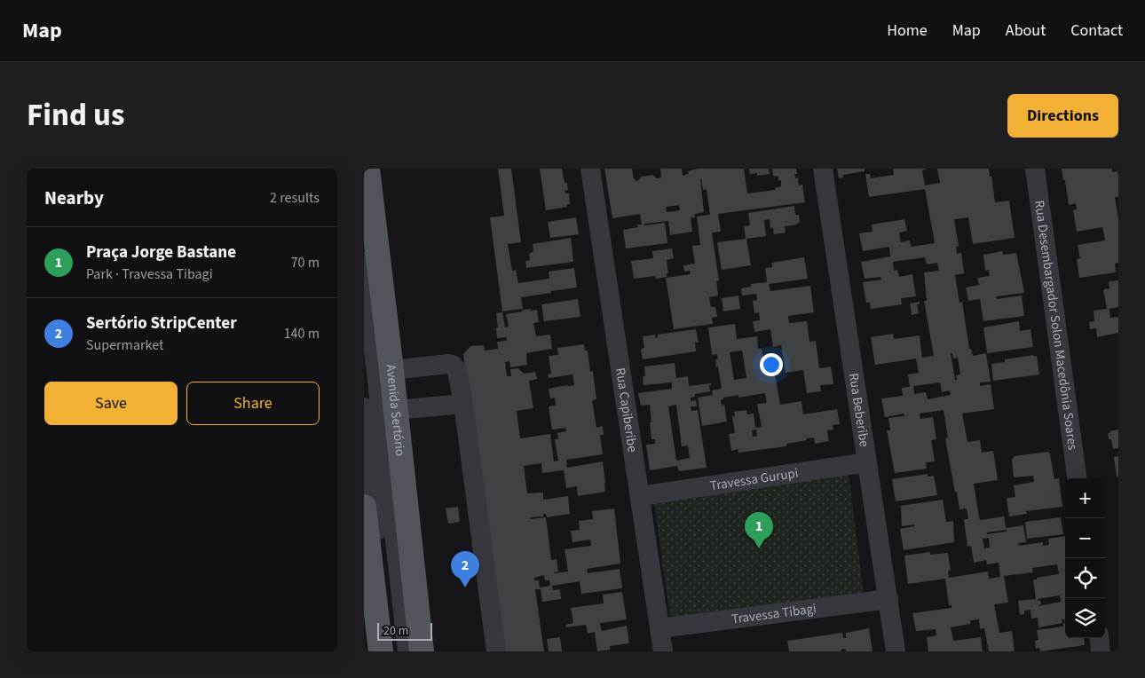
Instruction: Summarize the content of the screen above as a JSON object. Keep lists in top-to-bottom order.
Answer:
{
  "streets": {
    "main road": ["Avenida Sertório"],
    "street": [
      "Rua Desembargador Solon Macedônia Soares",
      "Rua Capiberibe",
      "Rua Beberibe",
      "Travessa Gurupi",
      "Travessa Tibagi"
    ]
  },
  "crossings": [
    ["Rua Capiberibe", "Travessa Gurupi"],
    ["Rua Capiberibe", "Travessa Tibagi"],
    ["Rua Beberibe", "Travessa Gurupi"],
    ["Rua Beberibe", "Travessa Tibagi"]
  ],
  "scale_bar": "20 m",
  "page": {
    "header": "Map",
    "nav": [
      "Home",
      "Map",
      "About",
      "Contact"
    ],
    "title": "Find us",
    "buttons": [
      "Directions",
      ["Save", "Share"]
    ],
    "heading": ["Nearby", "2 results"],
    "list": [
      {
        "mark": "1",
        "name": "Praça Jorge Bastane",
        "note": "Park · Travessa Tibagi",
        "value": "70 m"
      },
      {
        "mark": "2",
        "name": "Sertório StripCenter",
        "note": "Supermarket",
        "value": "140 m"
      }
    ],
    "map_buttons": ["+", "−"],
    "pins": ["1", "2"],
    "scale": "20 m"
  }
}
